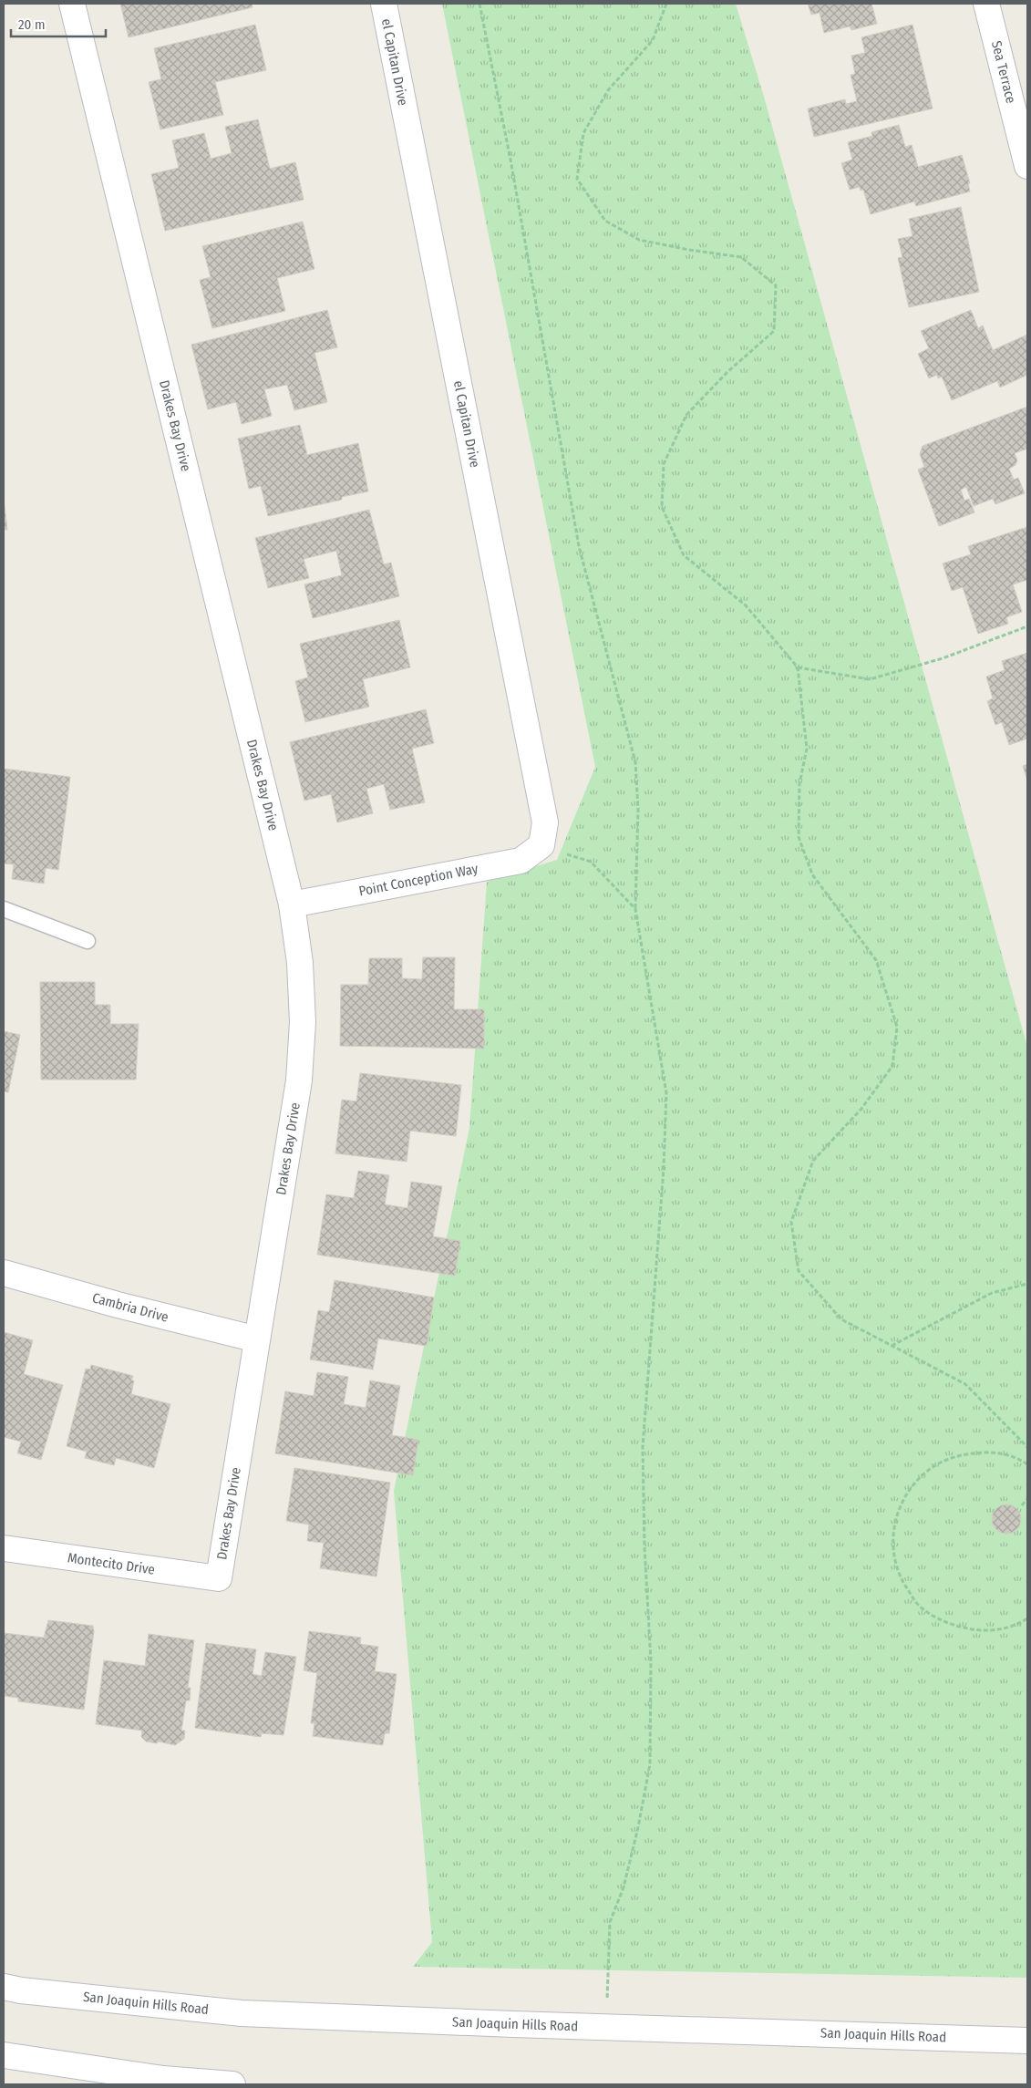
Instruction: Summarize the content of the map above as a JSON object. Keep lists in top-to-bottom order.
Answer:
{
  "streets": {
    "street": [
      "el Capitan Drive",
      "Sea Terrace",
      "Drakes Bay Drive",
      "Point Conception Way",
      "Cambria Drive",
      "Montecito Drive",
      "San Joaquin Hills Road"
    ]
  },
  "crossings": [
    ["el Capitan Drive", "Point Conception Way"],
    ["Drakes Bay Drive", "Point Conception Way"],
    ["Drakes Bay Drive", "Cambria Drive"],
    ["Drakes Bay Drive", "Montecito Drive"]
  ],
  "scale_bar": "20 m"
}
